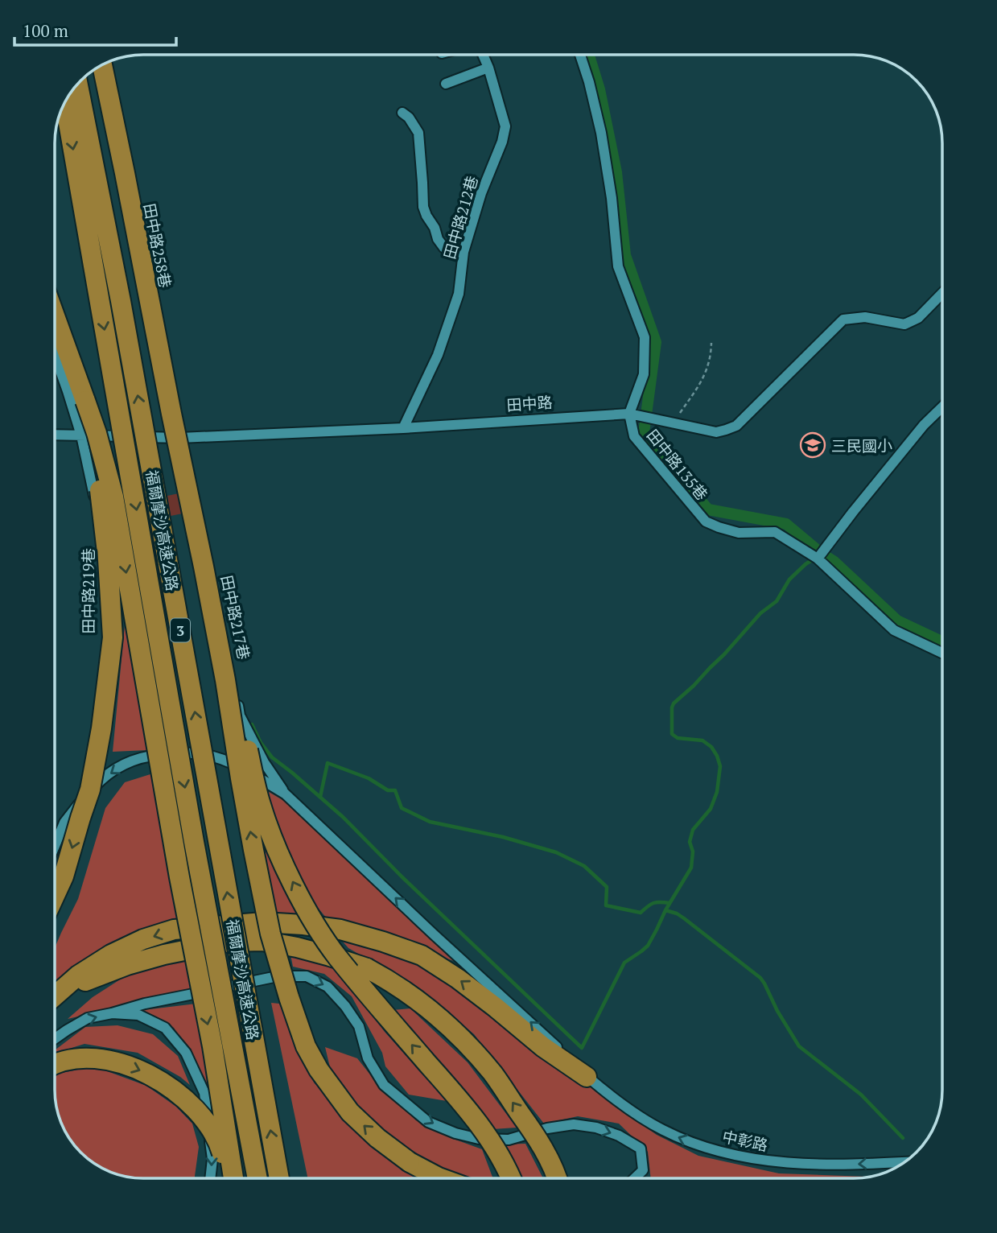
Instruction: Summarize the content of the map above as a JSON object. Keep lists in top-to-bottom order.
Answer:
{
  "streets": {
    "highway": ["福爾摩沙高速公路", "3"],
    "street": [
      "田中路212巷",
      "田中路258巷",
      "田中路",
      "田中路135巷",
      "田中路219巷",
      "田中路217巷",
      "中彰路"
    ]
  },
  "crossings": [
    ["田中路212巷", "田中路"],
    ["田中路258巷", "田中路"],
    ["田中路258巷", "田中路217巷"],
    ["田中路", "田中路135巷"],
    ["田中路", "田中路219巷"],
    ["田中路", "田中路217巷"],
    ["田中路217巷", "中彰路"]
  ],
  "one_way": ["中彰路"],
  "places": {
    "school or university": ["三民國小"]
  },
  "scale_bar": "100 m"
}
